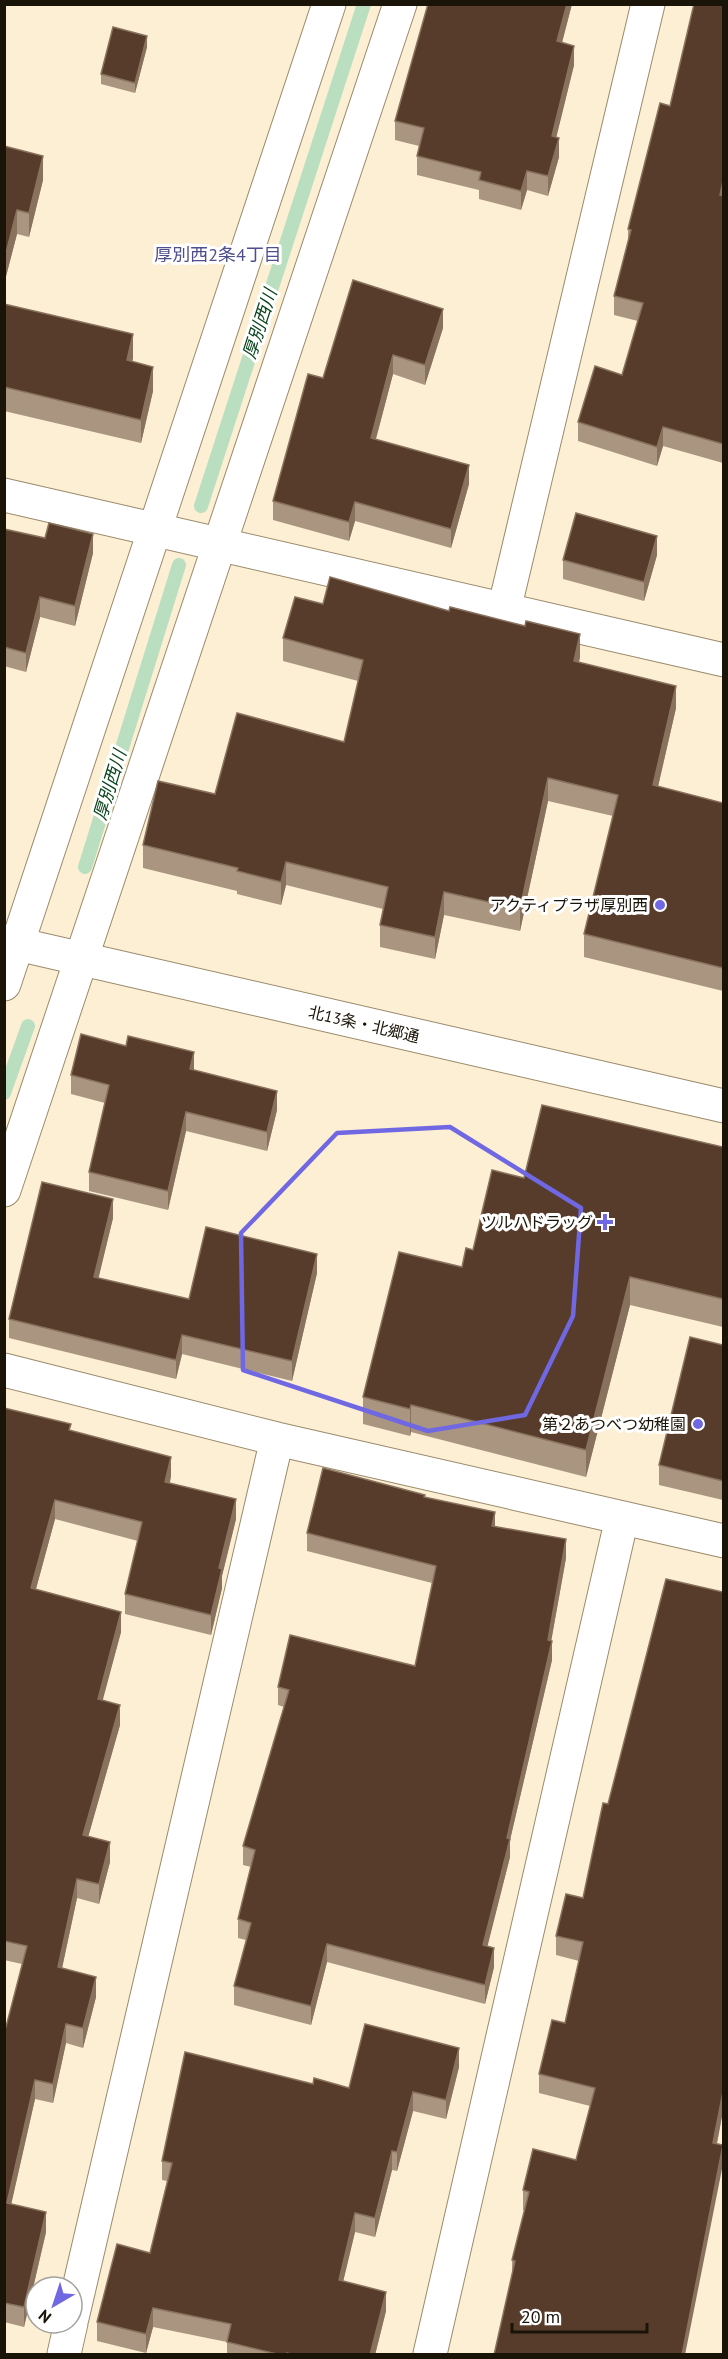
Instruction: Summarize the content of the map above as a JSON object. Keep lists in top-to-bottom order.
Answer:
{
  "streets": {
    "street": ["北13条・北郷通"]
  },
  "districts": ["厚別西2条4丁目"],
  "water": ["厚別西川"],
  "places": {
    "other": ["アクティプラザ厚別西", "第２あつべつ幼稚園"],
    "health": ["ツルハドラッグ"]
  },
  "scale_bar": "20 m",
  "north": "bottom left"
}
